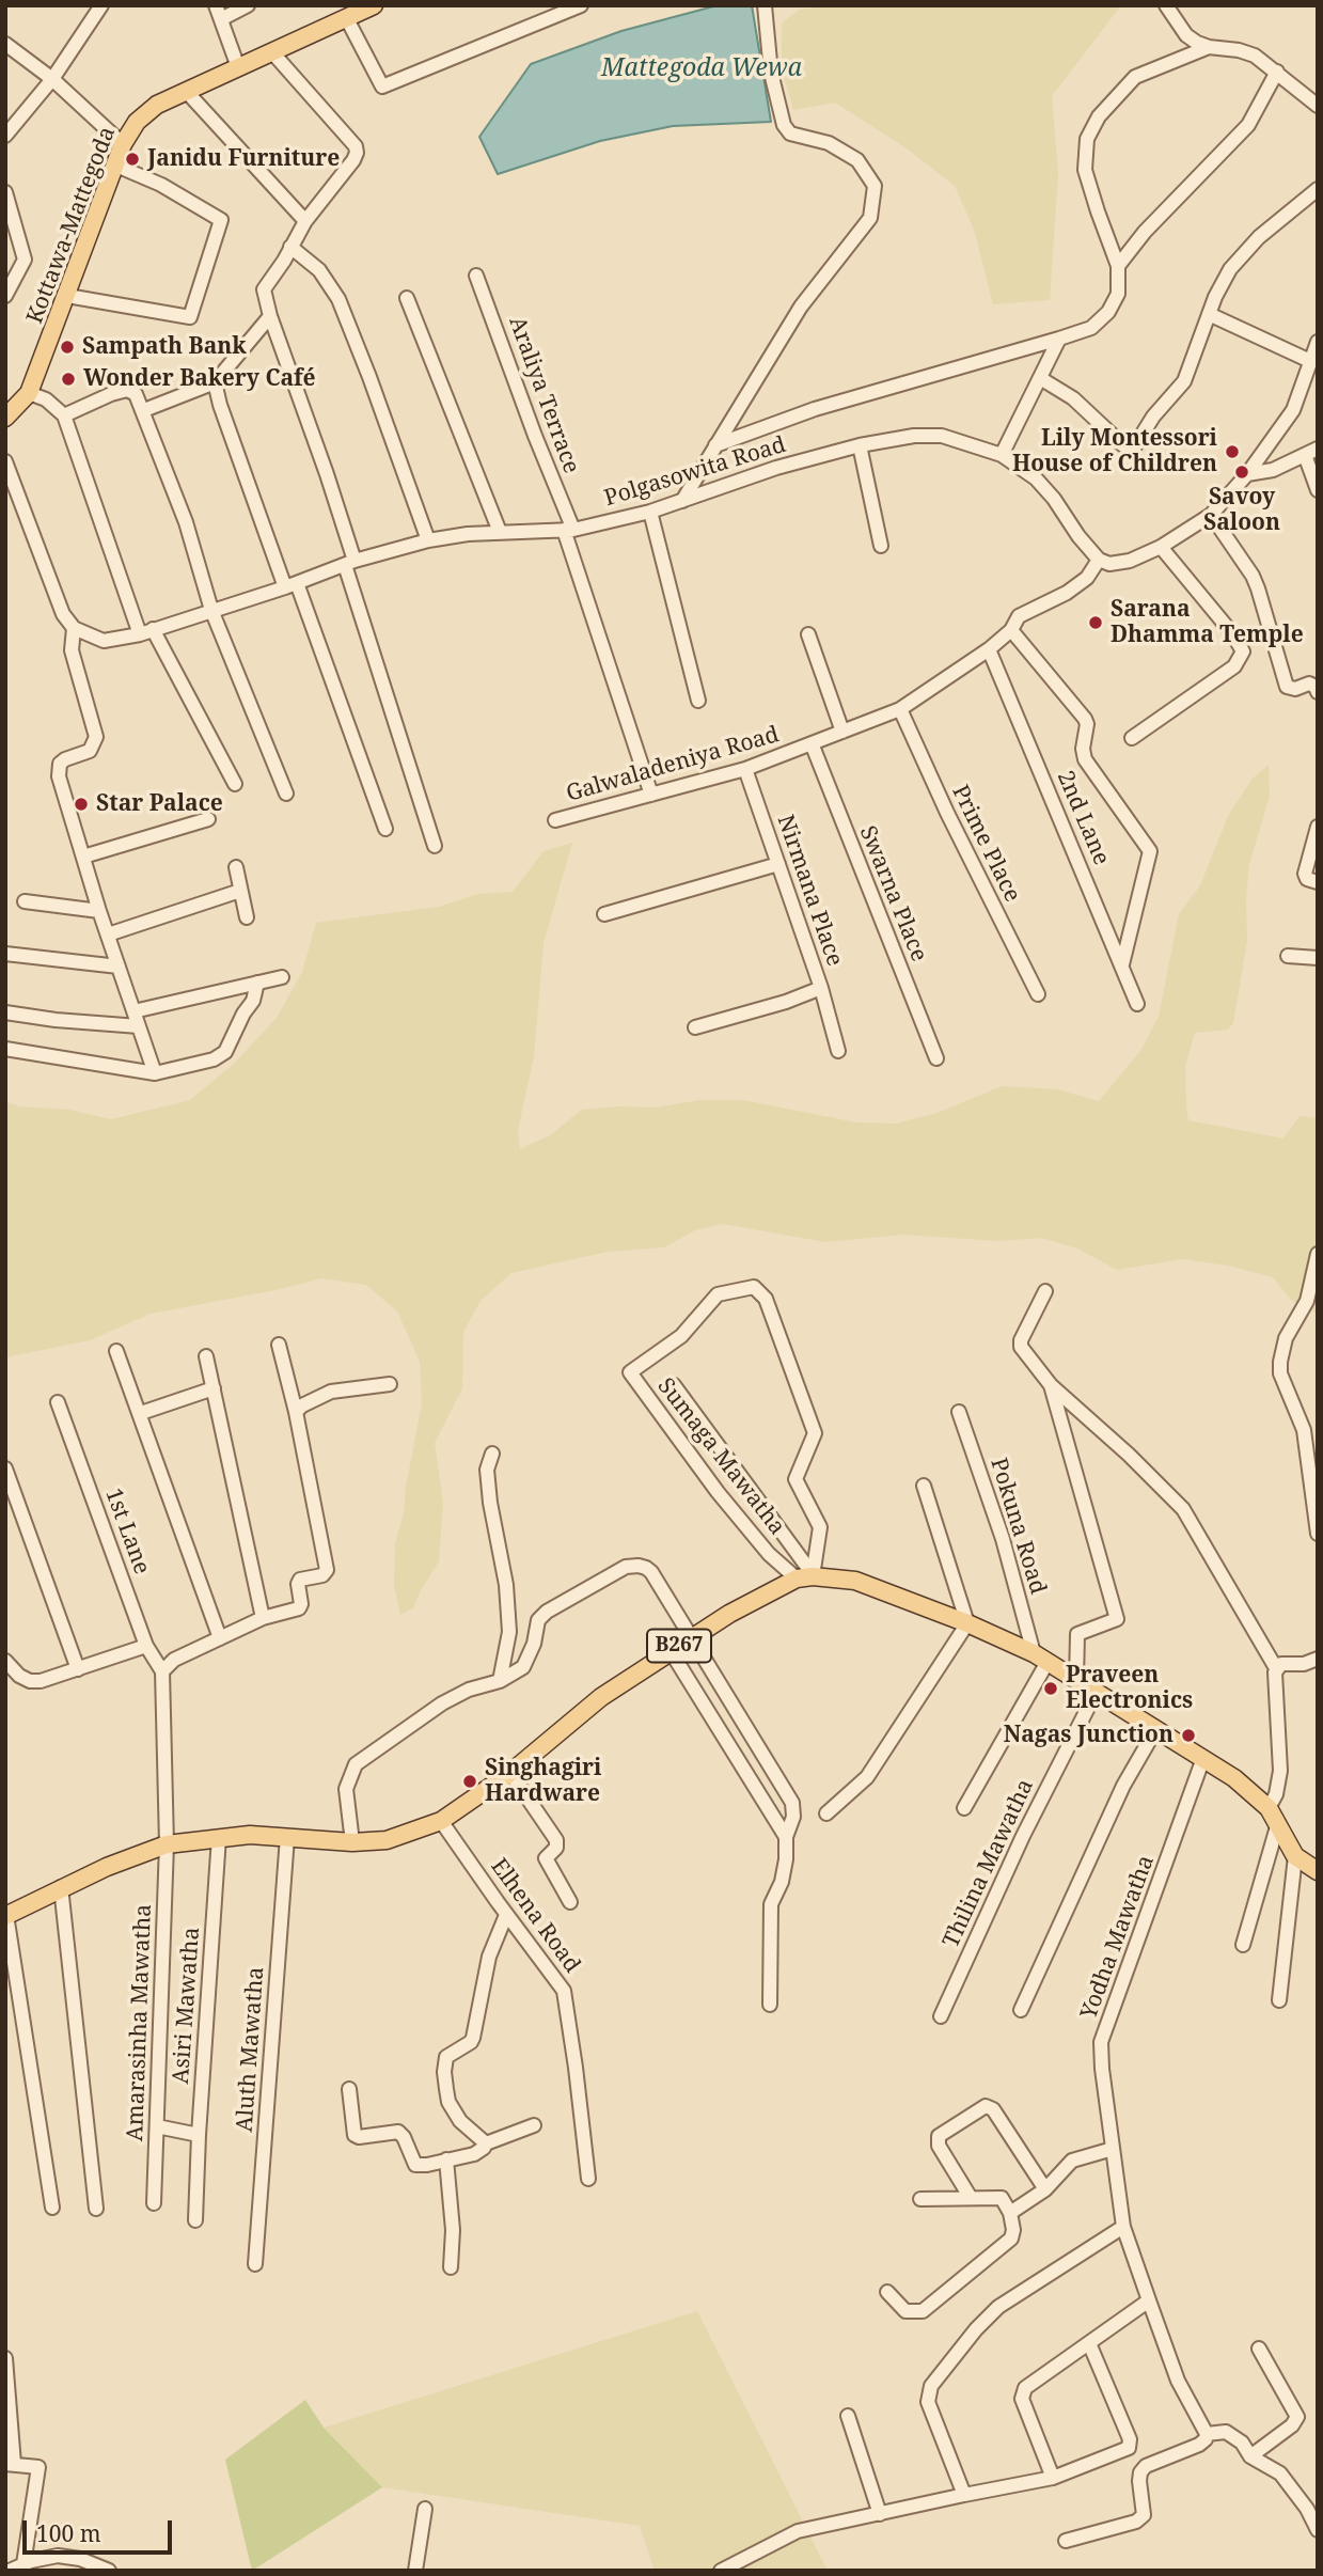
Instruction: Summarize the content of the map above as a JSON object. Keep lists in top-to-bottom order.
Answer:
{
  "streets": {
    "main road": ["Kottawa-Mattegoda", "B267"],
    "street": [
      "Araliya Terrace",
      "Polgasowita Road",
      "Galwaladeniya Road",
      "2nd Lane",
      "Prime Place",
      "Nirmana Place",
      "Swarna Place",
      "Sumaga Mawatha",
      "Pokuna Road",
      "1st Lane",
      "Thilina Mawatha",
      "Elhena Road",
      "Yodha Mawatha",
      "Asiri Mawatha",
      "Amarasinha Mawatha",
      "Aluth Mawatha"
    ]
  },
  "crossings": [
    ["Araliya Terrace", "Polgasowita Road"],
    ["Araliya Terrace", "Galwaladeniya Road"],
    ["Polgasowita Road", "Galwaladeniya Road"],
    ["Galwaladeniya Road", "2nd Lane"],
    ["Galwaladeniya Road", "Prime Place"],
    ["Galwaladeniya Road", "Nirmana Place"],
    ["Galwaladeniya Road", "Swarna Place"],
    ["Sumaga Mawatha", "B267"],
    ["1st Lane", "Amarasinha Mawatha"],
    ["B267", "Elhena Road"],
    ["B267", "Asiri Mawatha"],
    ["B267", "Amarasinha Mawatha"],
    ["B267", "Aluth Mawatha"]
  ],
  "water": ["Mattegoda Wewa"],
  "places": [
    "Janidu Furniture",
    "Sampath Bank",
    "Wonder Bakery Café",
    "Lily Montessori House of Children",
    "Savoy Saloon",
    "Sarana Dhamma Temple",
    "Star Palace",
    "Praveen Electronics",
    "Nagas Junction",
    "Singhagiri Hardware"
  ],
  "scale_bar": "100 m"
}
